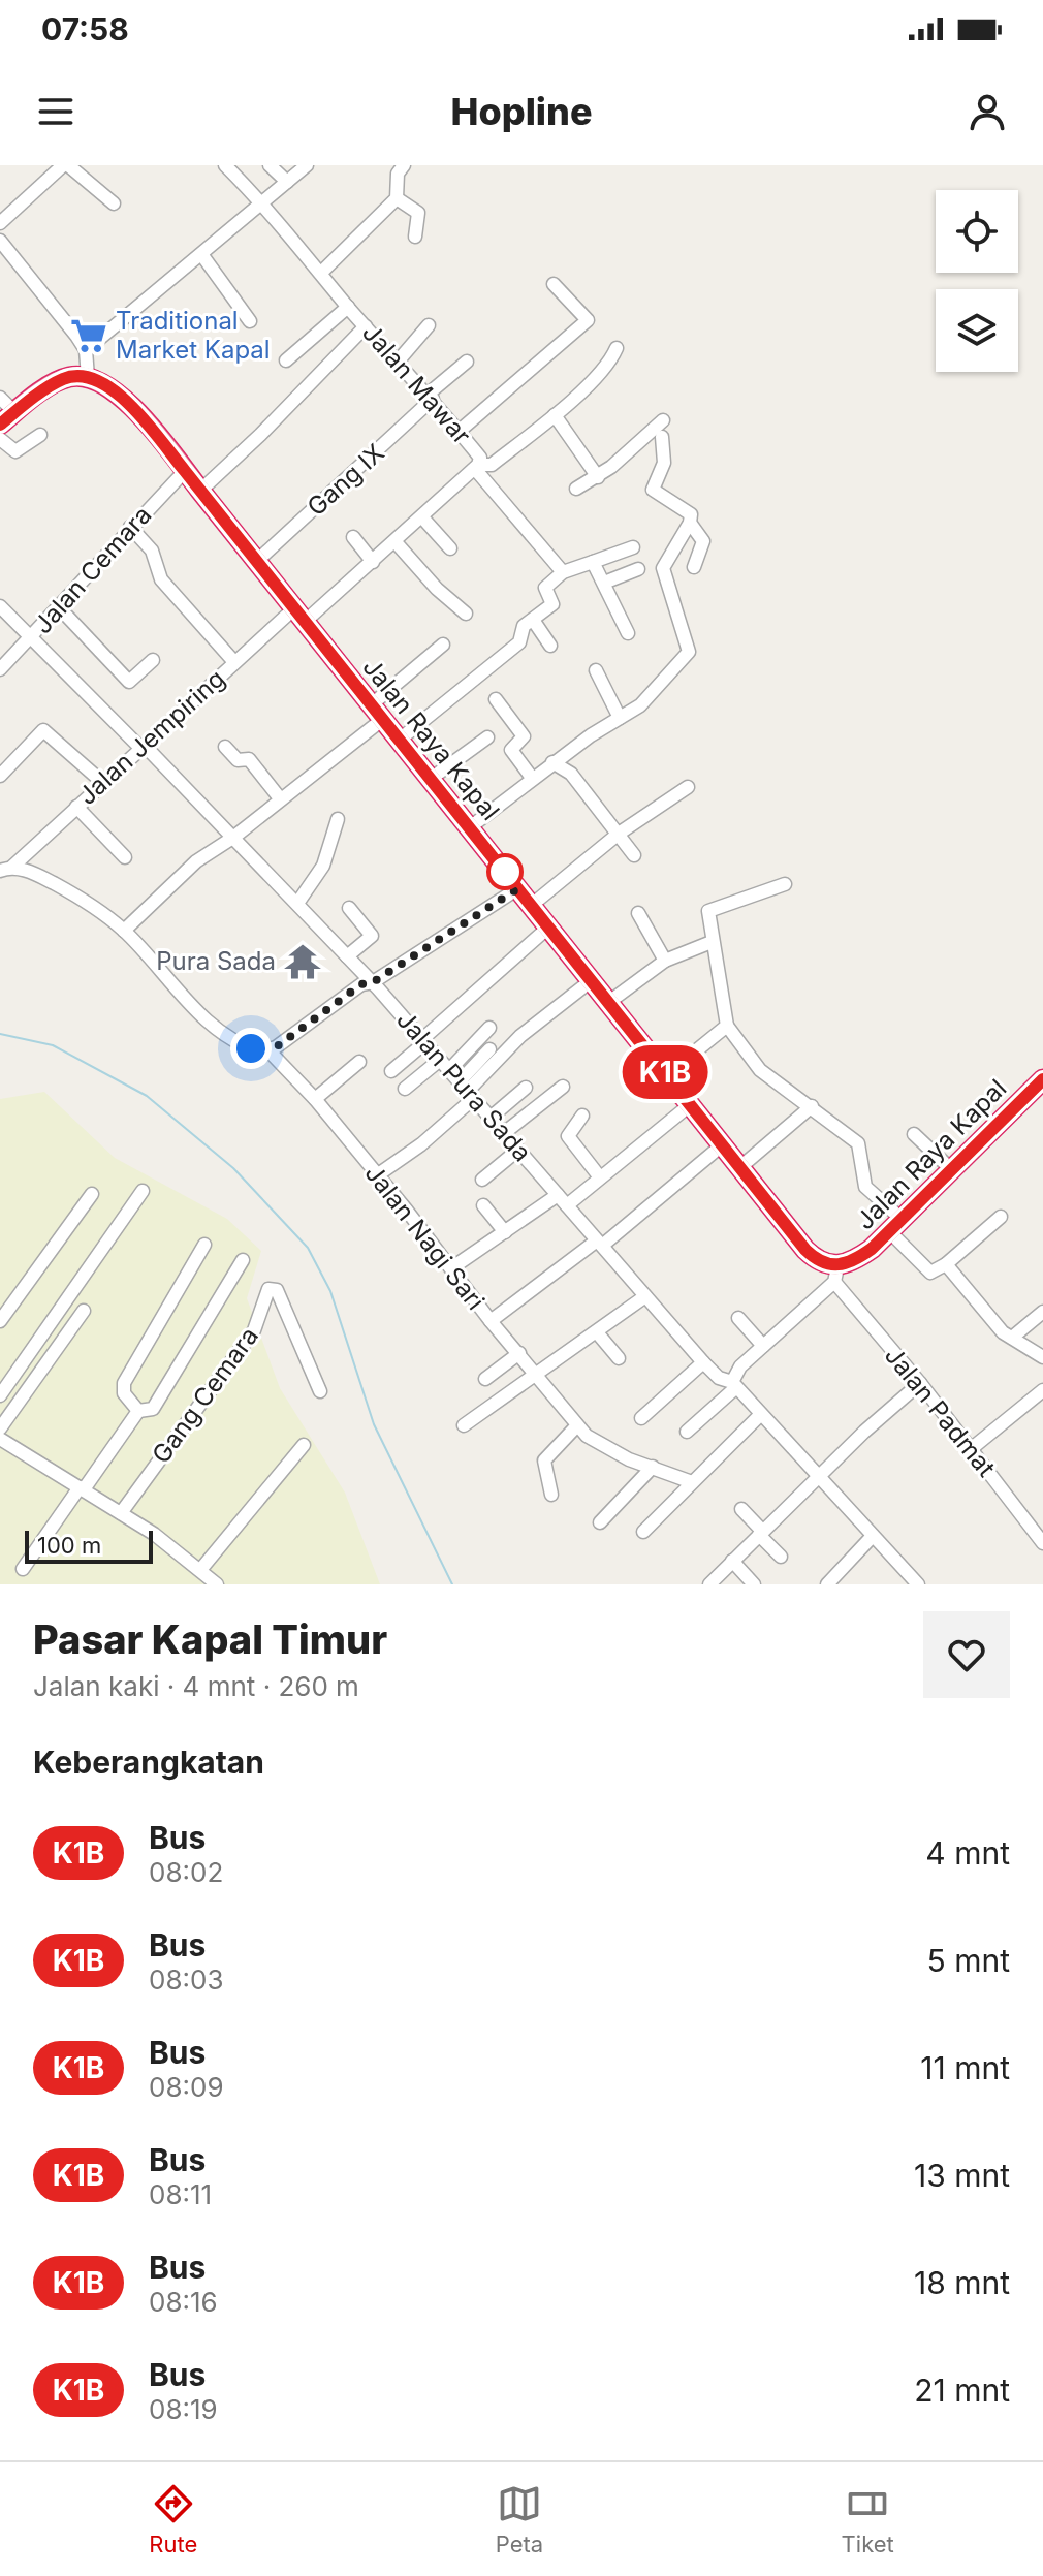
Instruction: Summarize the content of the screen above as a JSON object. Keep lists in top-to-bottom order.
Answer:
{
  "streets": {
    "highway": ["Jalan Raya Kapal"],
    "street": [
      "Jalan Mawar",
      "Gang IX",
      "Jalan Cemara",
      "Jalan Jempiring",
      "Jalan Pura Sada",
      "Jalan Nagi Sari",
      "Gang Cemara",
      "Jalan Padmat"
    ]
  },
  "crossings": [
    ["Jalan Mawar", "Gang IX"],
    ["Jalan Mawar", "Jalan Jempiring"],
    ["Jalan Mawar", "Jalan Raya Kapal"],
    ["Gang IX", "Jalan Raya Kapal"],
    ["Jalan Cemara", "Jalan Raya Kapal"],
    ["Jalan Cemara", "Jalan Pura Sada"],
    ["Jalan Jempiring", "Jalan Raya Kapal"],
    ["Jalan Jempiring", "Jalan Pura Sada"],
    ["Jalan Raya Kapal", "Jalan Padmat"]
  ],
  "places": {
    "supermarket": ["Traditional Market Kapal"],
    "temple": ["Pura Sada"]
  },
  "lines": ["bus line K1B"],
  "scale_bar": "100 m",
  "page": {
    "status": "07:58",
    "header": "Hopline",
    "on_map": "K1B",
    "scale": "100 m",
    "heading": [
      ["Pasar Kapal Timur", "Jalan kaki · 4 mnt · 260 m"],
      "Keberangkatan"
    ],
    "list": [
      {
        "mark": "K1B",
        "name": "Bus",
        "note": "08:02",
        "value": "4 mnt"
      },
      {
        "mark": "K1B",
        "name": "Bus",
        "note": "08:03",
        "value": "5 mnt"
      },
      {
        "mark": "K1B",
        "name": "Bus",
        "note": "08:09",
        "value": "11 mnt"
      },
      {
        "mark": "K1B",
        "name": "Bus",
        "note": "08:11",
        "value": "13 mnt"
      },
      {
        "mark": "K1B",
        "name": "Bus",
        "note": "08:16",
        "value": "18 mnt"
      },
      {
        "mark": "K1B",
        "name": "Bus",
        "note": "08:19",
        "value": "21 mnt"
      }
    ],
    "tabs": ["Rute", "Peta", "Tiket"]
  }
}
